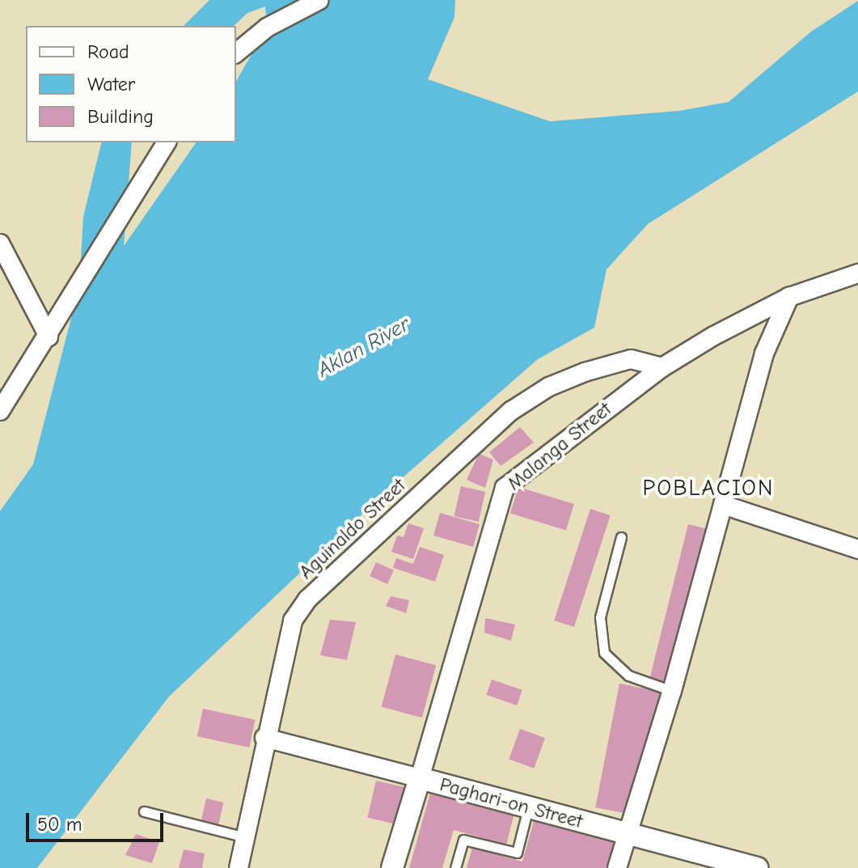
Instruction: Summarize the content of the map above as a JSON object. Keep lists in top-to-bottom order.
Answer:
{
  "streets": {
    "street": ["Malanga Street", "Aguinaldo Street", "Paghari-on Street"]
  },
  "crossings": [
    ["Malanga Street", "Aguinaldo Street"],
    ["Malanga Street", "Paghari-on Street"],
    ["Aguinaldo Street", "Paghari-on Street"]
  ],
  "districts": ["POBLACION"],
  "water": ["Aklan River"],
  "legend": ["Road", "Water", "Building"],
  "scale_bar": "50 m"
}
